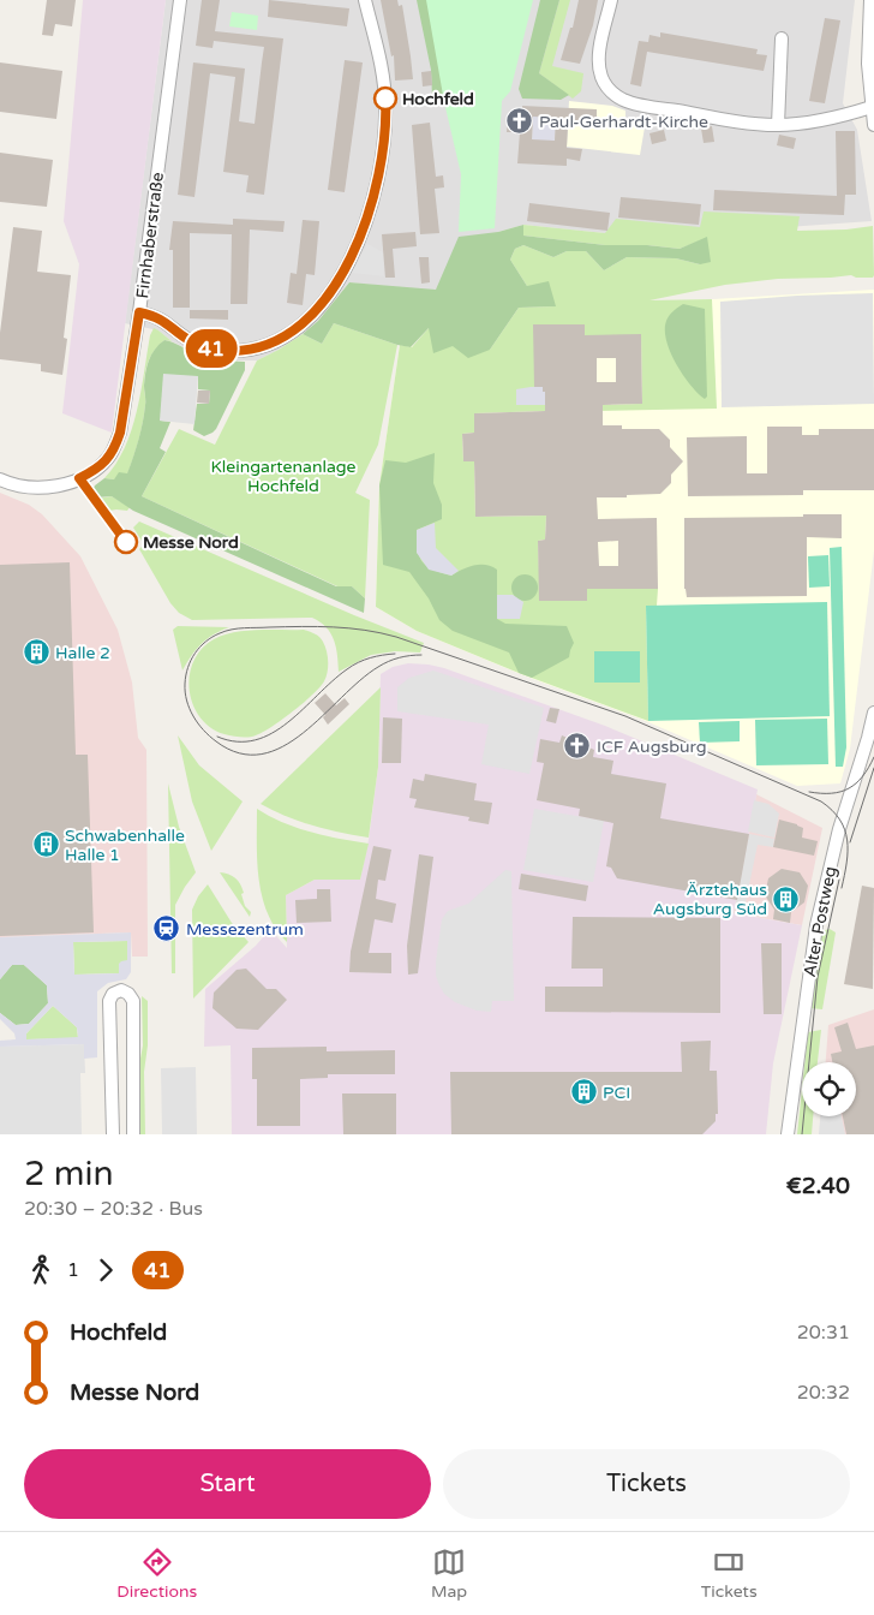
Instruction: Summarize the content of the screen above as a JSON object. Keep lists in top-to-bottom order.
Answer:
{
  "streets": {
    "street": ["Firnhaberstraße", "Alter Postweg"]
  },
  "parks": ["Kleingartenanlage Hochfeld"],
  "places": {
    "other": ["Hochfeld", "Messe Nord"],
    "church": ["Paul-Gerhardt-Kirche", "ICF Augsburg"],
    "building": [
      "Halle 2",
      "Schwabenhalle Halle 1",
      "Ärztehaus Augsburg Süd",
      "PCI"
    ],
    "station": ["Messezentrum"]
  },
  "lines": ["bus line 41"],
  "page": {
    "on_map": "41",
    "heading": ["2 min", "20:30 – 20:32 · Bus", "€2.40"],
    "legs": ["1", "41"],
    "list": [
      {
        "name": "Hochfeld",
        "value": "20:31"
      },
      {
        "name": "Messe Nord",
        "value": "20:32"
      }
    ],
    "buttons": ["Start", "Tickets"],
    "tabs": ["Directions", "Map", "Tickets"]
  }
}
